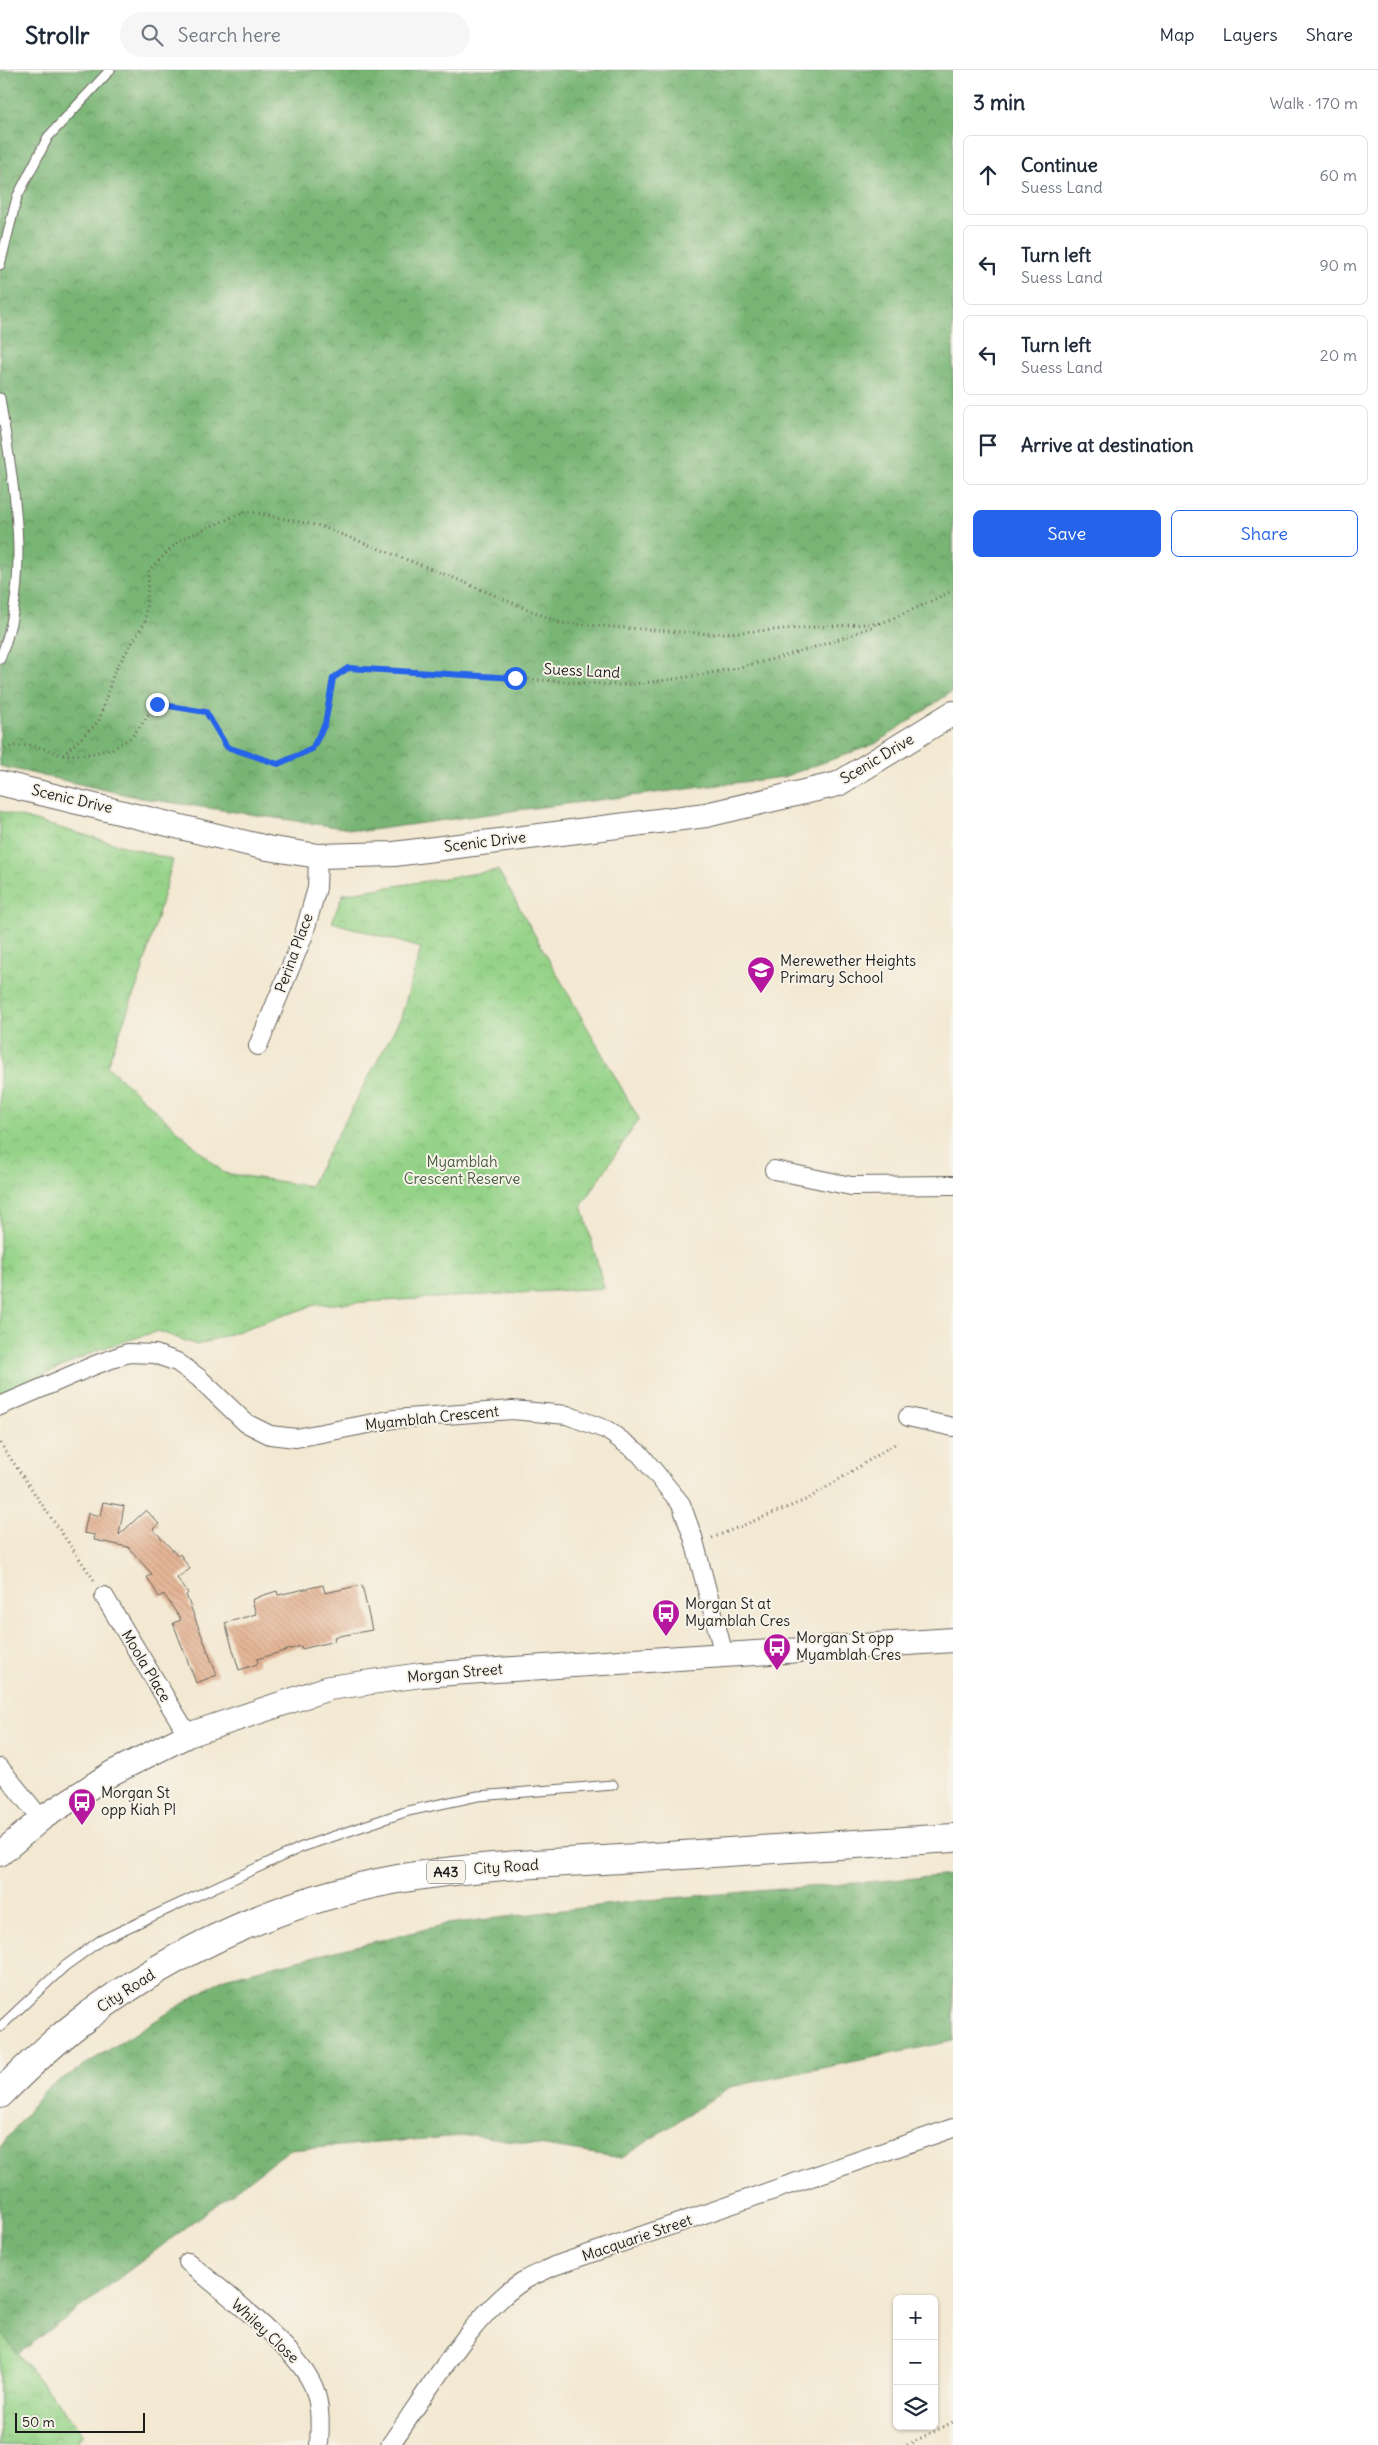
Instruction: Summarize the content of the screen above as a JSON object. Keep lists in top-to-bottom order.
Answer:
{
  "streets": {
    "highway": ["City Road", "A43"],
    "street": [
      "Scenic Drive",
      "Perina Place",
      "Myamblah Crescent",
      "Moola Place",
      "Morgan Street",
      "Macquarie Street",
      "Whiley Close"
    ],
    "path": ["Suess Land"]
  },
  "crossings": [
    ["Scenic Drive", "Perina Place"],
    ["Myamblah Crescent", "Morgan Street"],
    ["Moola Place", "Morgan Street"]
  ],
  "parks": ["Myamblah Crescent Reserve"],
  "places": {
    "school or university": ["Merewether Heights Primary School"],
    "bus stop": ["Morgan St at Myamblah Cres", "Morgan St opp Myamblah Cres", "Morgan St opp Kiah Pl"]
  },
  "scale_bar": "50 m",
  "page": {
    "header": "Strollr",
    "search": "Search here",
    "nav": ["Map", "Layers", "Share"],
    "heading": ["3 min", "Walk · 170 m"],
    "list": [
      ["Continue", "Suess Land", "60 m"],
      ["Turn left", "Suess Land", "90 m"],
      ["Turn left", "Suess Land", "20 m"],
      "Arrive at destination"
    ],
    "buttons": ["Save", "Share"],
    "map_buttons": ["+", "−"],
    "scale": "50 m"
  }
}
